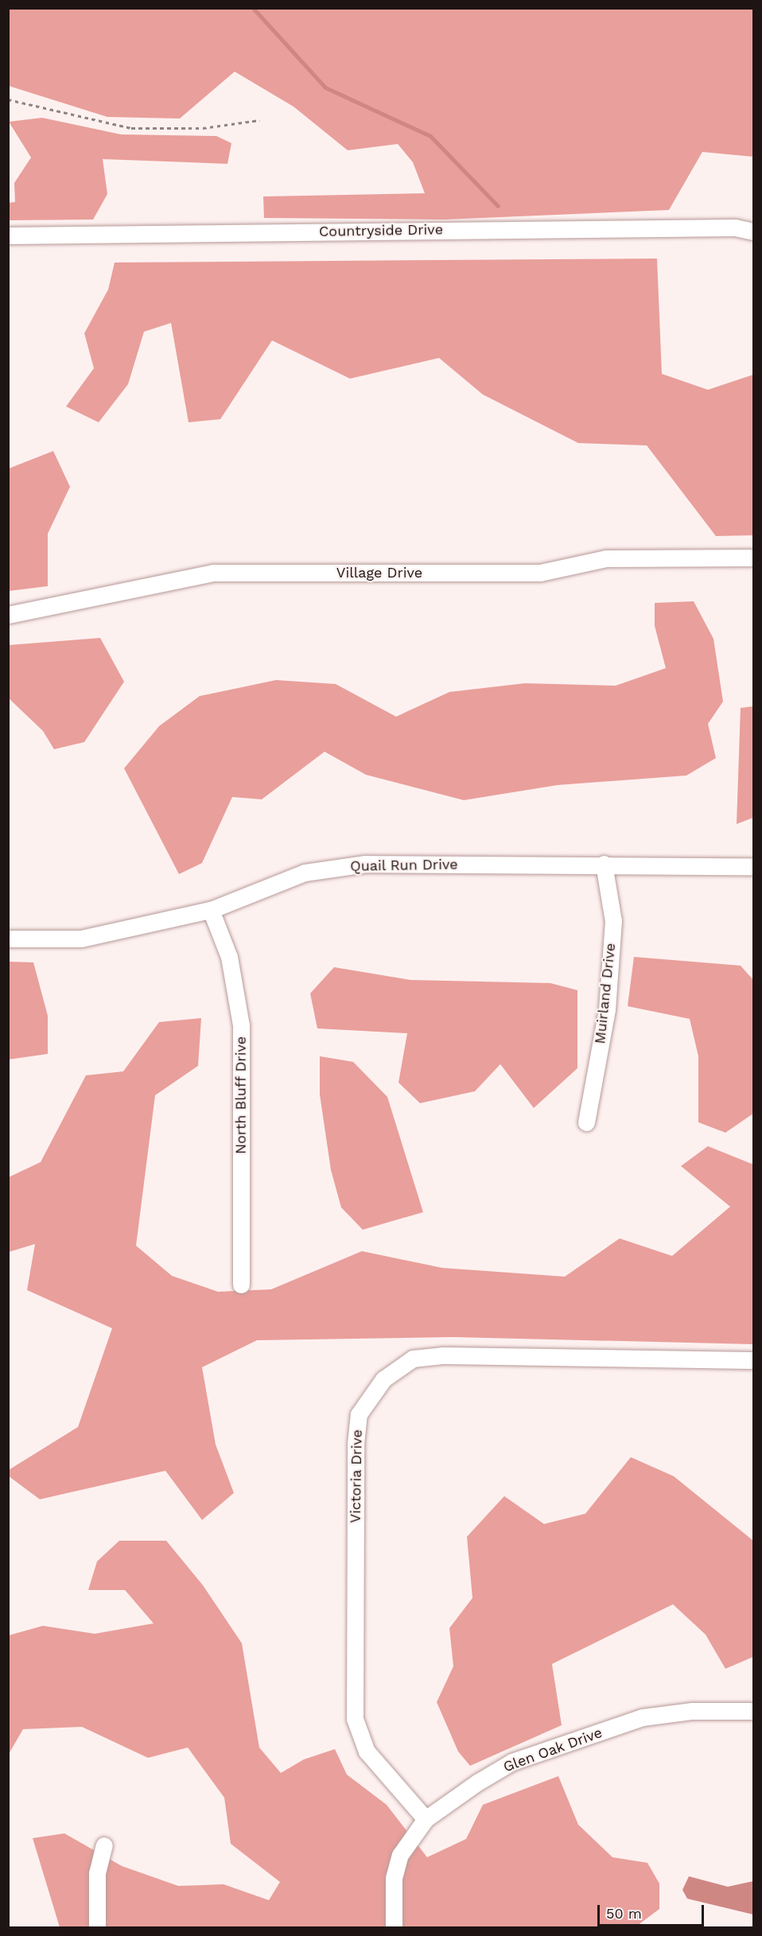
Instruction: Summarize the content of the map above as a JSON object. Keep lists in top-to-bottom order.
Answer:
{
  "streets": {
    "street": [
      "Countryside Drive",
      "Village Drive",
      "Quail Run Drive",
      "Muirland Drive",
      "North Bluff Drive",
      "Victoria Drive",
      "Glen Oak Drive"
    ]
  },
  "crossings": [
    ["Quail Run Drive", "Muirland Drive"],
    ["Quail Run Drive", "North Bluff Drive"],
    ["Victoria Drive", "Glen Oak Drive"]
  ],
  "scale_bar": "50 m"
}
